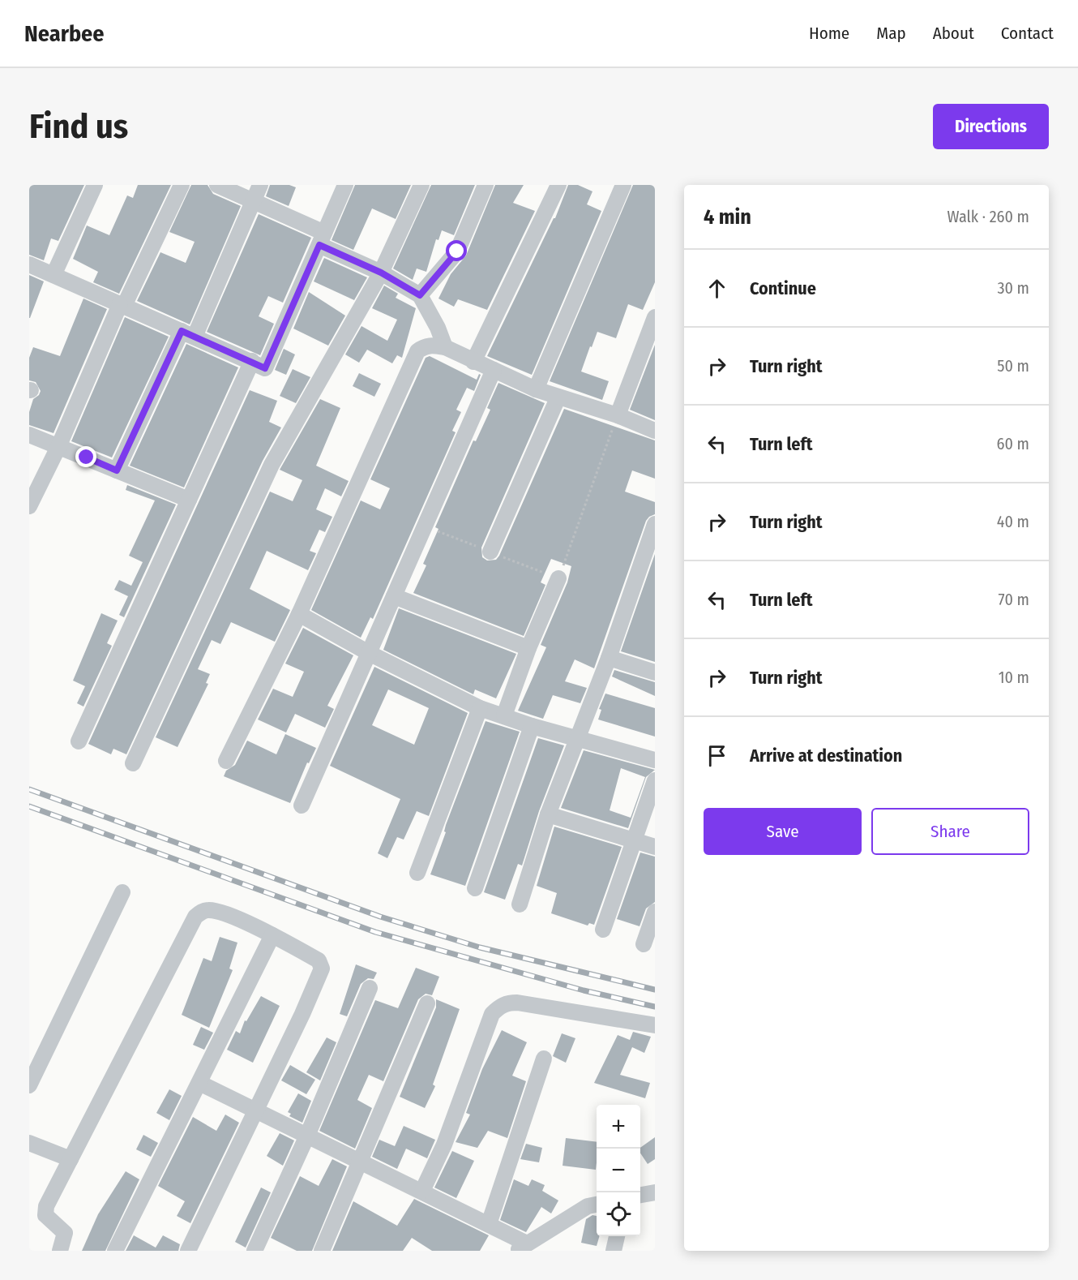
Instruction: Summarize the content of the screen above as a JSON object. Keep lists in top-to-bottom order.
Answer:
{
  "page": {
    "header": "Nearbee",
    "nav": [
      "Home",
      "Map",
      "About",
      "Contact"
    ],
    "buttons": [
      "Directions",
      ["Save", "Share"]
    ],
    "title": "Find us",
    "heading": ["4 min", "Walk · 260 m"],
    "list": [
      ["Continue", "30 m"],
      ["Turn right", "50 m"],
      ["Turn left", "60 m"],
      ["Turn right", "40 m"],
      ["Turn left", "70 m"],
      ["Turn right", "10 m"],
      "Arrive at destination"
    ],
    "map_buttons": ["+", "−"]
  }
}
